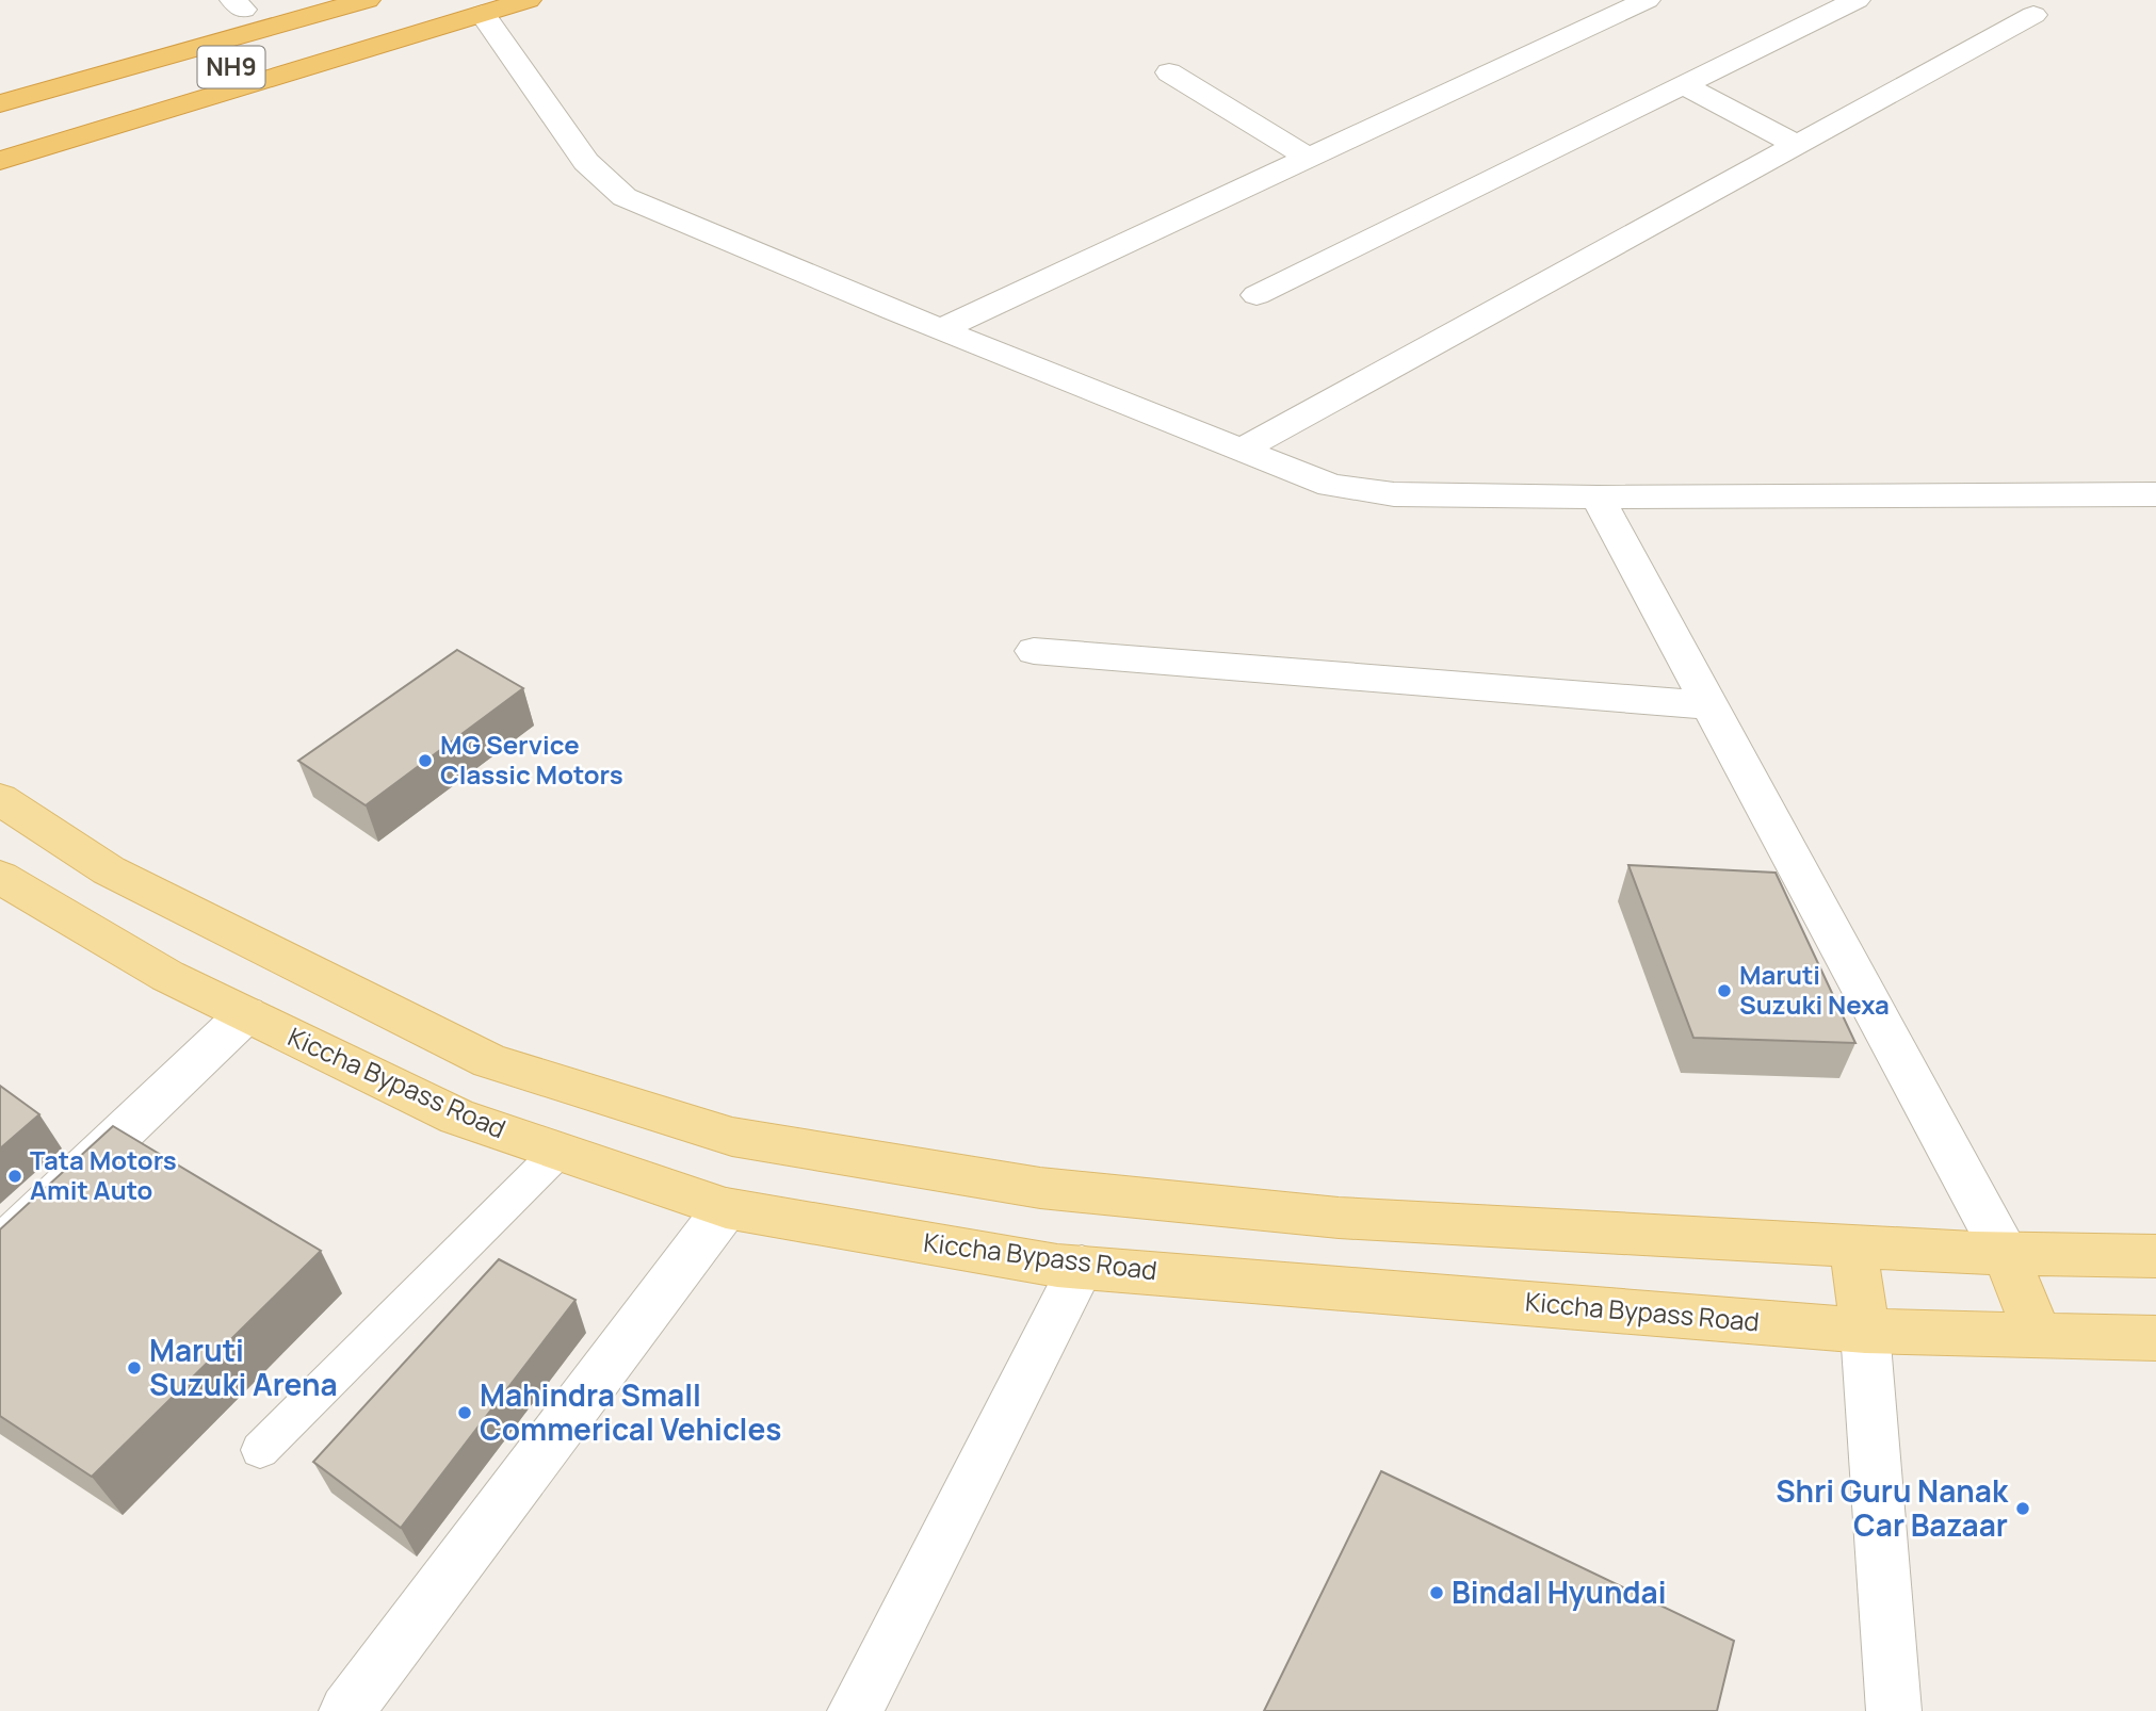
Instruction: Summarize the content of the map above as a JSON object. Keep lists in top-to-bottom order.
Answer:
{
  "streets": {
    "highway": ["NH9"],
    "main road": ["Kiccha Bypass Road"]
  },
  "places": [
    "MG Service Classic Motors",
    "Maruti Suzuki Nexa",
    "Tata Motors Amit Auto",
    "Maruti Suzuki Arena",
    "Mahindra Small Commerical Vehicles",
    "Shri Guru Nanak Car Bazaar",
    "Bindal Hyundai"
  ]
}
